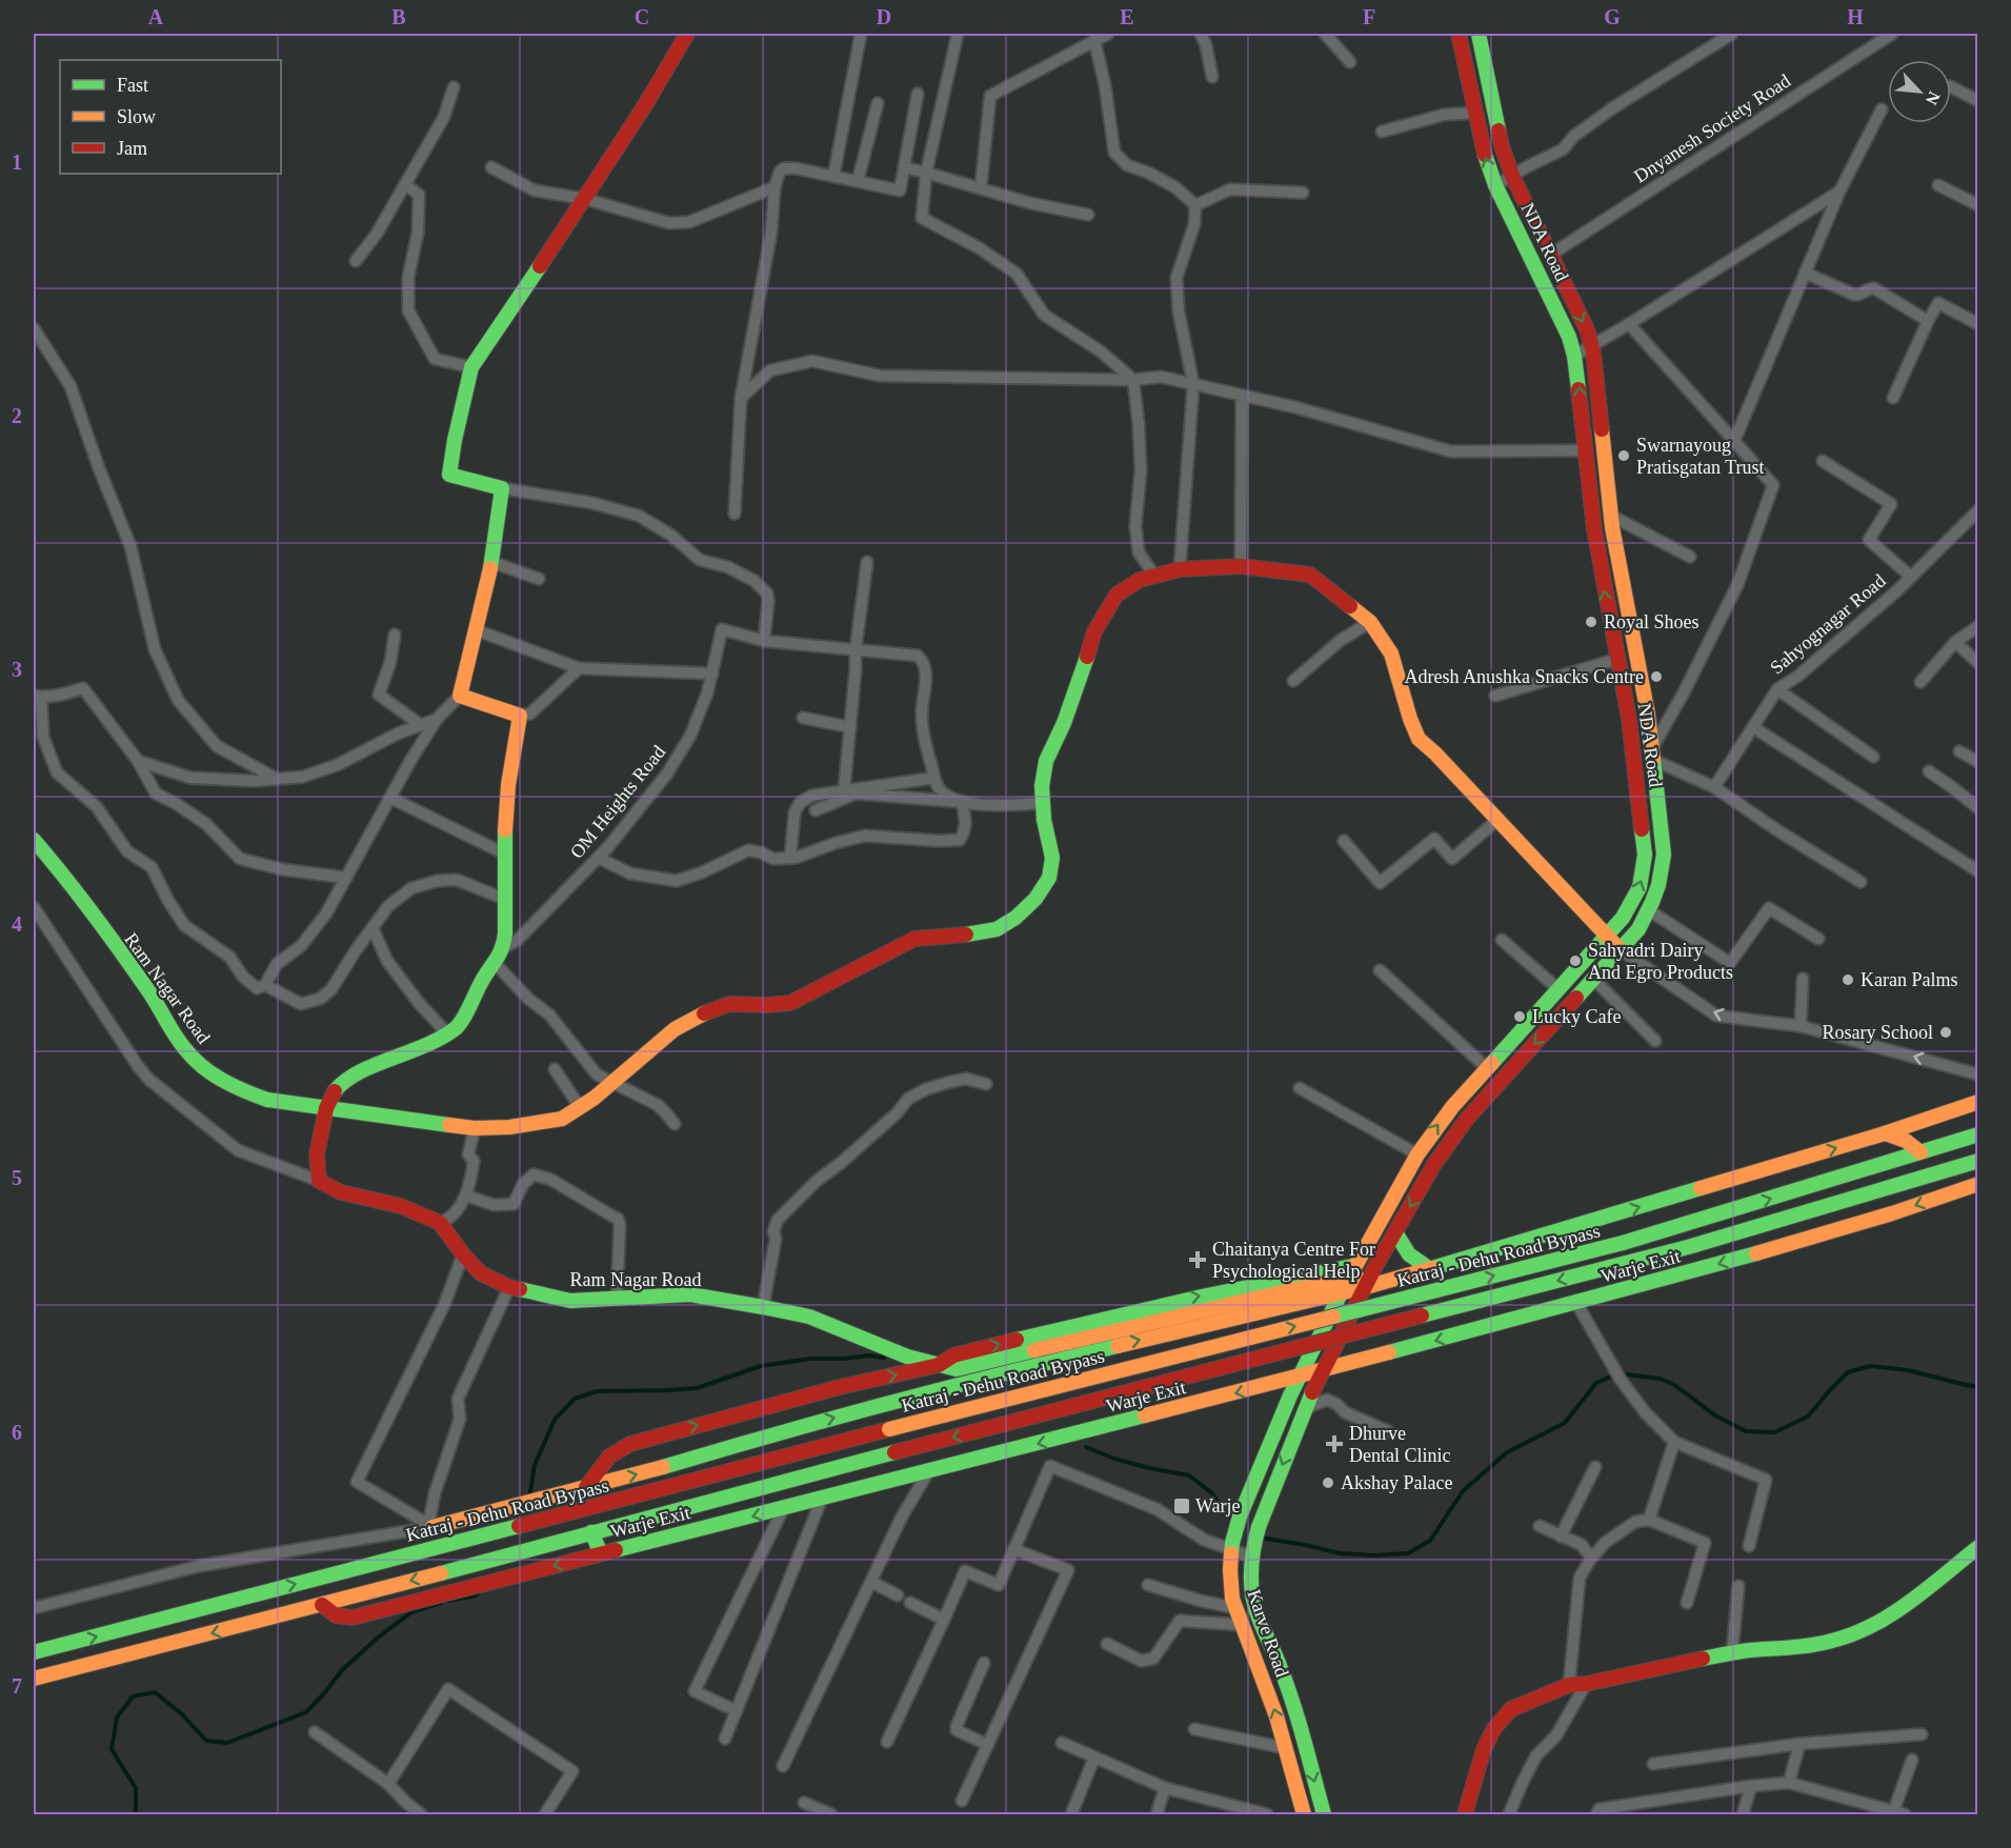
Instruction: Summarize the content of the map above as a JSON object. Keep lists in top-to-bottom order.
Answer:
{
  "streets": {
    "main road": [
      "NDA Road",
      "Ram Nagar Road",
      "Katraj - Dehu Road Bypass",
      "Warje Exit",
      "Karve Road"
    ],
    "street": ["Dnyanesh Society Road", "Sahyognagar Road", "OM Heights Road"]
  },
  "crossings": [
    ["Dnyanesh Society Road", "NDA Road"],
    ["NDA Road", "Ram Nagar Road"],
    ["NDA Road", "Warje Exit"],
    ["NDA Road", "Karve Road"],
    ["Katraj - Dehu Road Bypass", "Warje Exit"],
    ["Warje Exit", "Karve Road"]
  ],
  "places": {
    "other": [
      "Swarnayoug Pratisgatan Trust",
      "Royal Shoes",
      "Adresh Anushka Snacks Centre",
      "Sahyadri Dairy And Egro Products",
      "Karan Palms",
      "Lucky Cafe",
      "Rosary School",
      "Akshay Palace"
    ],
    "health": ["Chaitanya Centre For Psychological Help", "Dhurve Dental Clinic"],
    "transit": ["Warje"]
  },
  "legend": ["Fast", "Slow", "Jam"],
  "north": "bottom right",
  "grid": {
    "columns": [
      "A",
      "B",
      "C",
      "D",
      "E",
      "F",
      "G",
      "H"
    ],
    "rows": [
      "1",
      "2",
      "3",
      "4",
      "5",
      "6",
      "7"
    ]
  }
}
